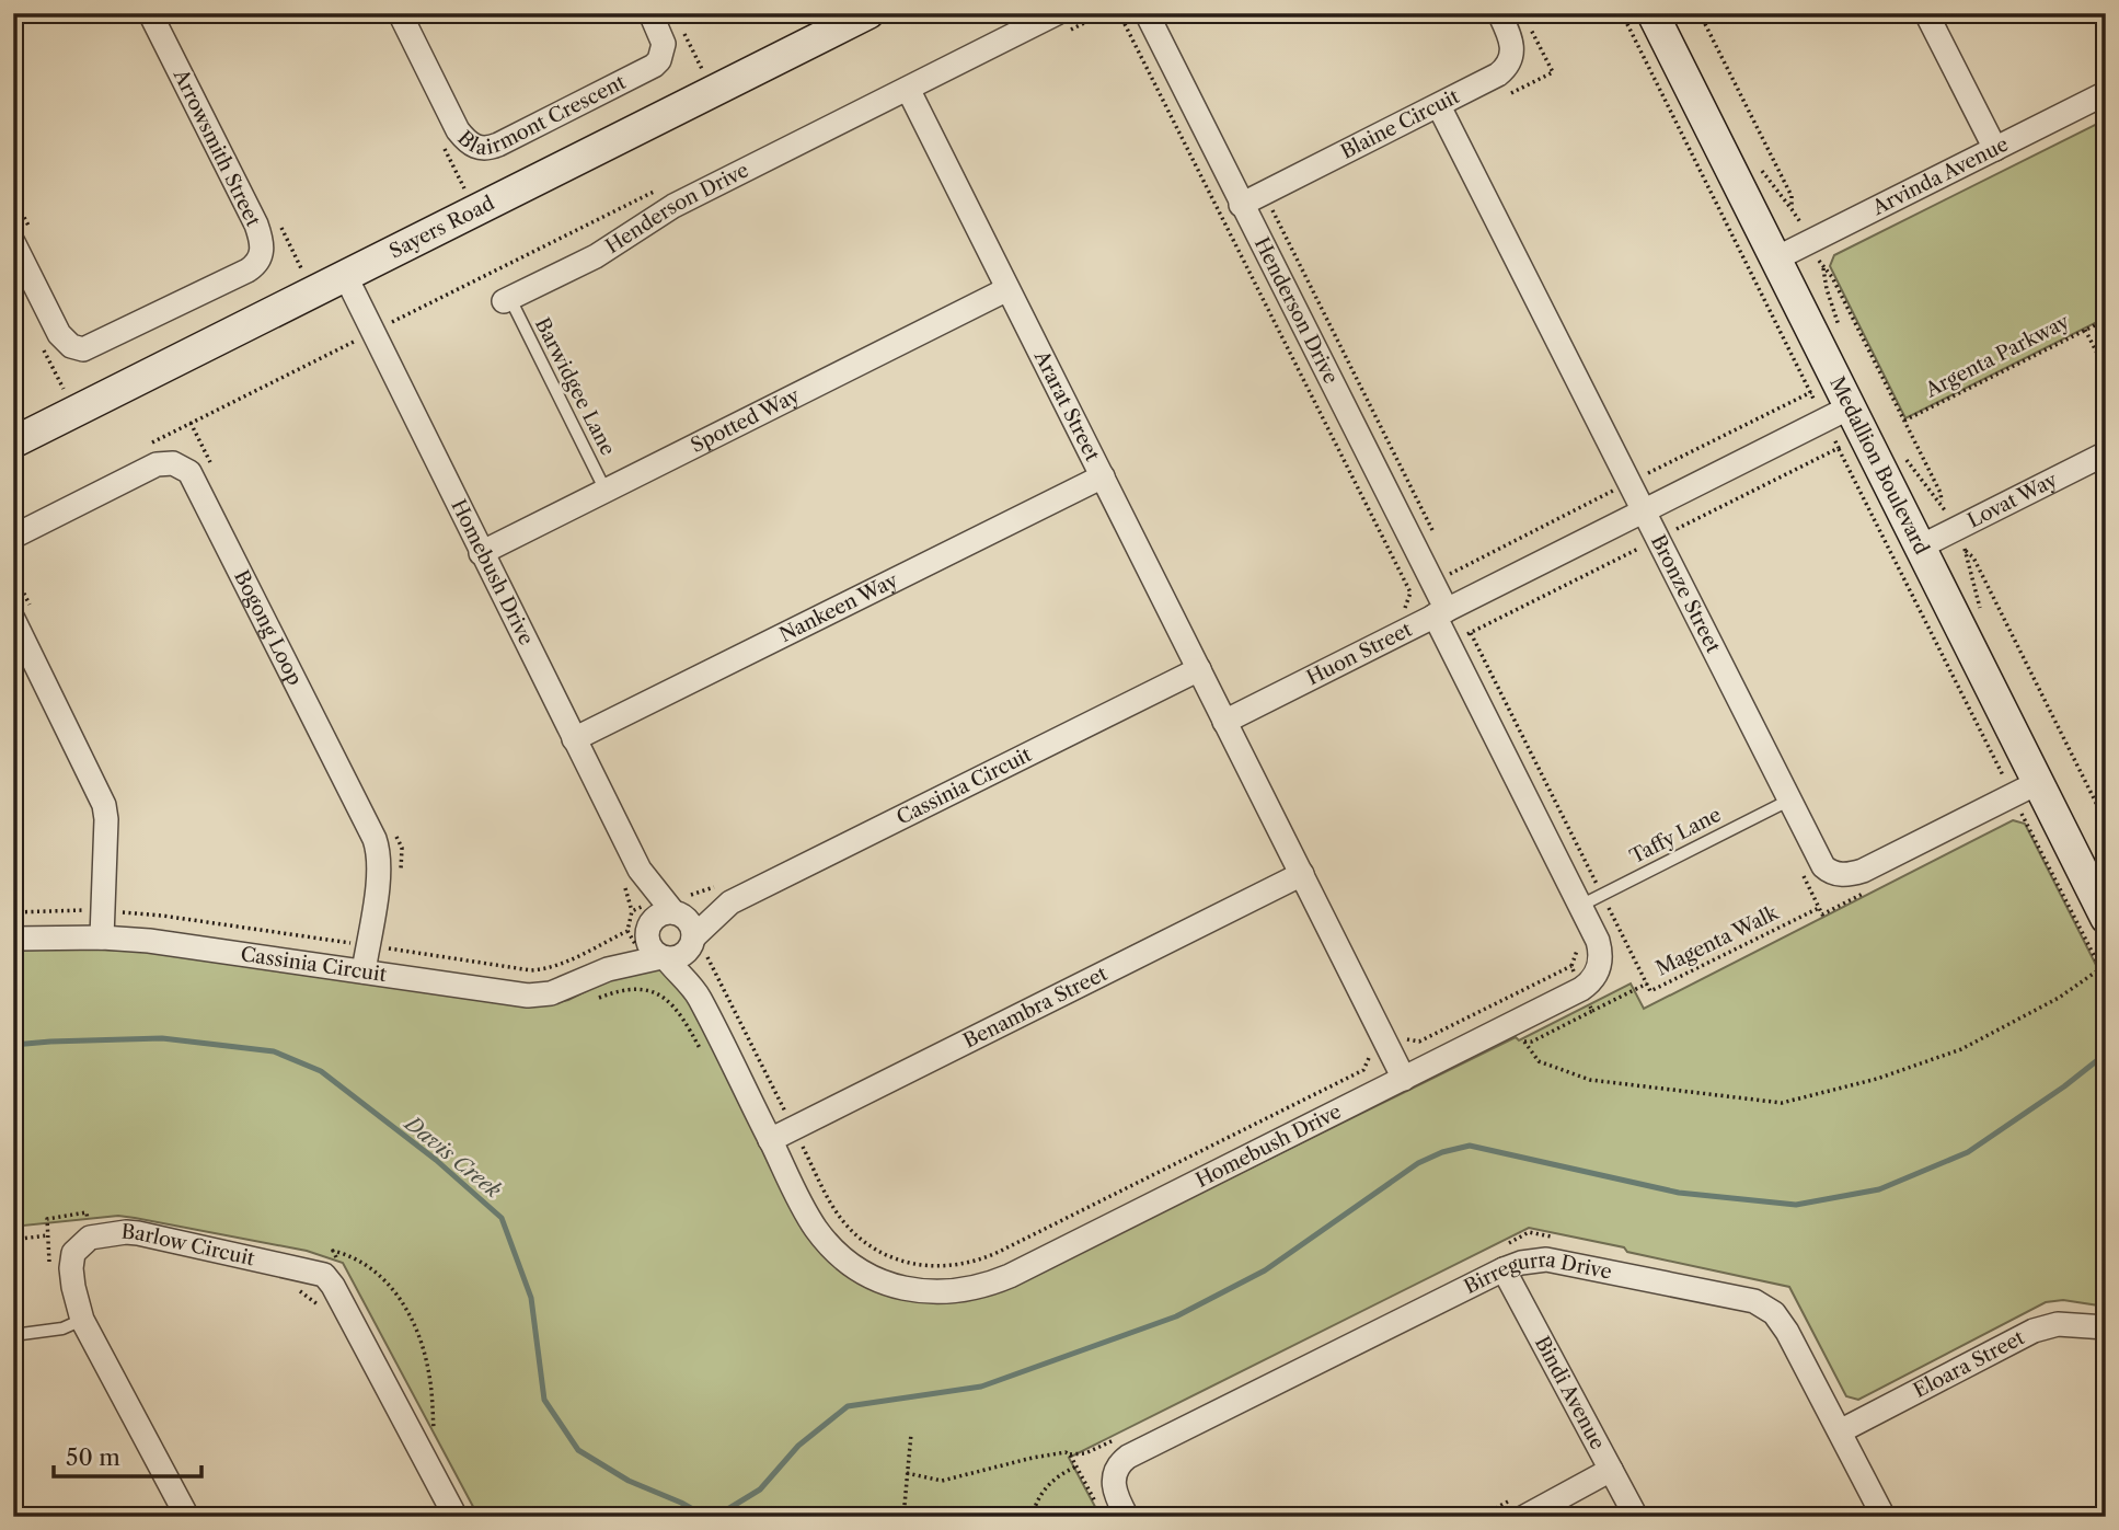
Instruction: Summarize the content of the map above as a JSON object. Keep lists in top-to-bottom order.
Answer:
{
  "streets": {
    "street": [
      "Blairmont Crescent",
      "Blaine Circuit",
      "Arrowsmith Street",
      "Arvinda Avenue",
      "Henderson Drive",
      "Sayers Road",
      "Ararat Street",
      "Spotted Way",
      "Medallion Boulevard",
      "Lovat Way",
      "Homebush Drive",
      "Bronze Street",
      "Nankeen Way",
      "Bogong Loop",
      "Huon Street",
      "Cassinia Circuit",
      "Benambra Street",
      "Barlow Circuit",
      "Birregurra Drive",
      "Eloara Street",
      "Bindi Avenue"
    ],
    "lane": ["Barwidgee Lane", "Taffy Lane"],
    "path": ["Argenta Parkway", "Magenta Walk"]
  },
  "crossings": [
    ["Blaine Circuit", "Henderson Drive"],
    ["Blaine Circuit", "Bronze Street"],
    ["Arvinda Avenue", "Medallion Boulevard"],
    ["Henderson Drive", "Barwidgee Lane"],
    ["Henderson Drive", "Ararat Street"],
    ["Henderson Drive", "Huon Street"],
    ["Sayers Road", "Homebush Drive"],
    ["Barwidgee Lane", "Spotted Way"],
    ["Ararat Street", "Spotted Way"],
    ["Ararat Street", "Nankeen Way"],
    ["Ararat Street", "Huon Street"],
    ["Ararat Street", "Cassinia Circuit"],
    ["Spotted Way", "Homebush Drive"],
    ["Medallion Boulevard", "Lovat Way"],
    ["Medallion Boulevard", "Bronze Street"],
    ["Medallion Boulevard", "Huon Street"],
    ["Homebush Drive", "Nankeen Way"],
    ["Homebush Drive", "Cassinia Circuit"],
    ["Homebush Drive", "Benambra Street"],
    ["Bronze Street", "Huon Street"],
    ["Bronze Street", "Taffy Lane"],
    ["Bogong Loop", "Cassinia Circuit"],
    ["Taffy Lane", "Magenta Walk"],
    ["Birregurra Drive", "Eloara Street"],
    ["Birregurra Drive", "Bindi Avenue"]
  ],
  "water": ["Davis Creek"],
  "scale_bar": "50 m"
}
